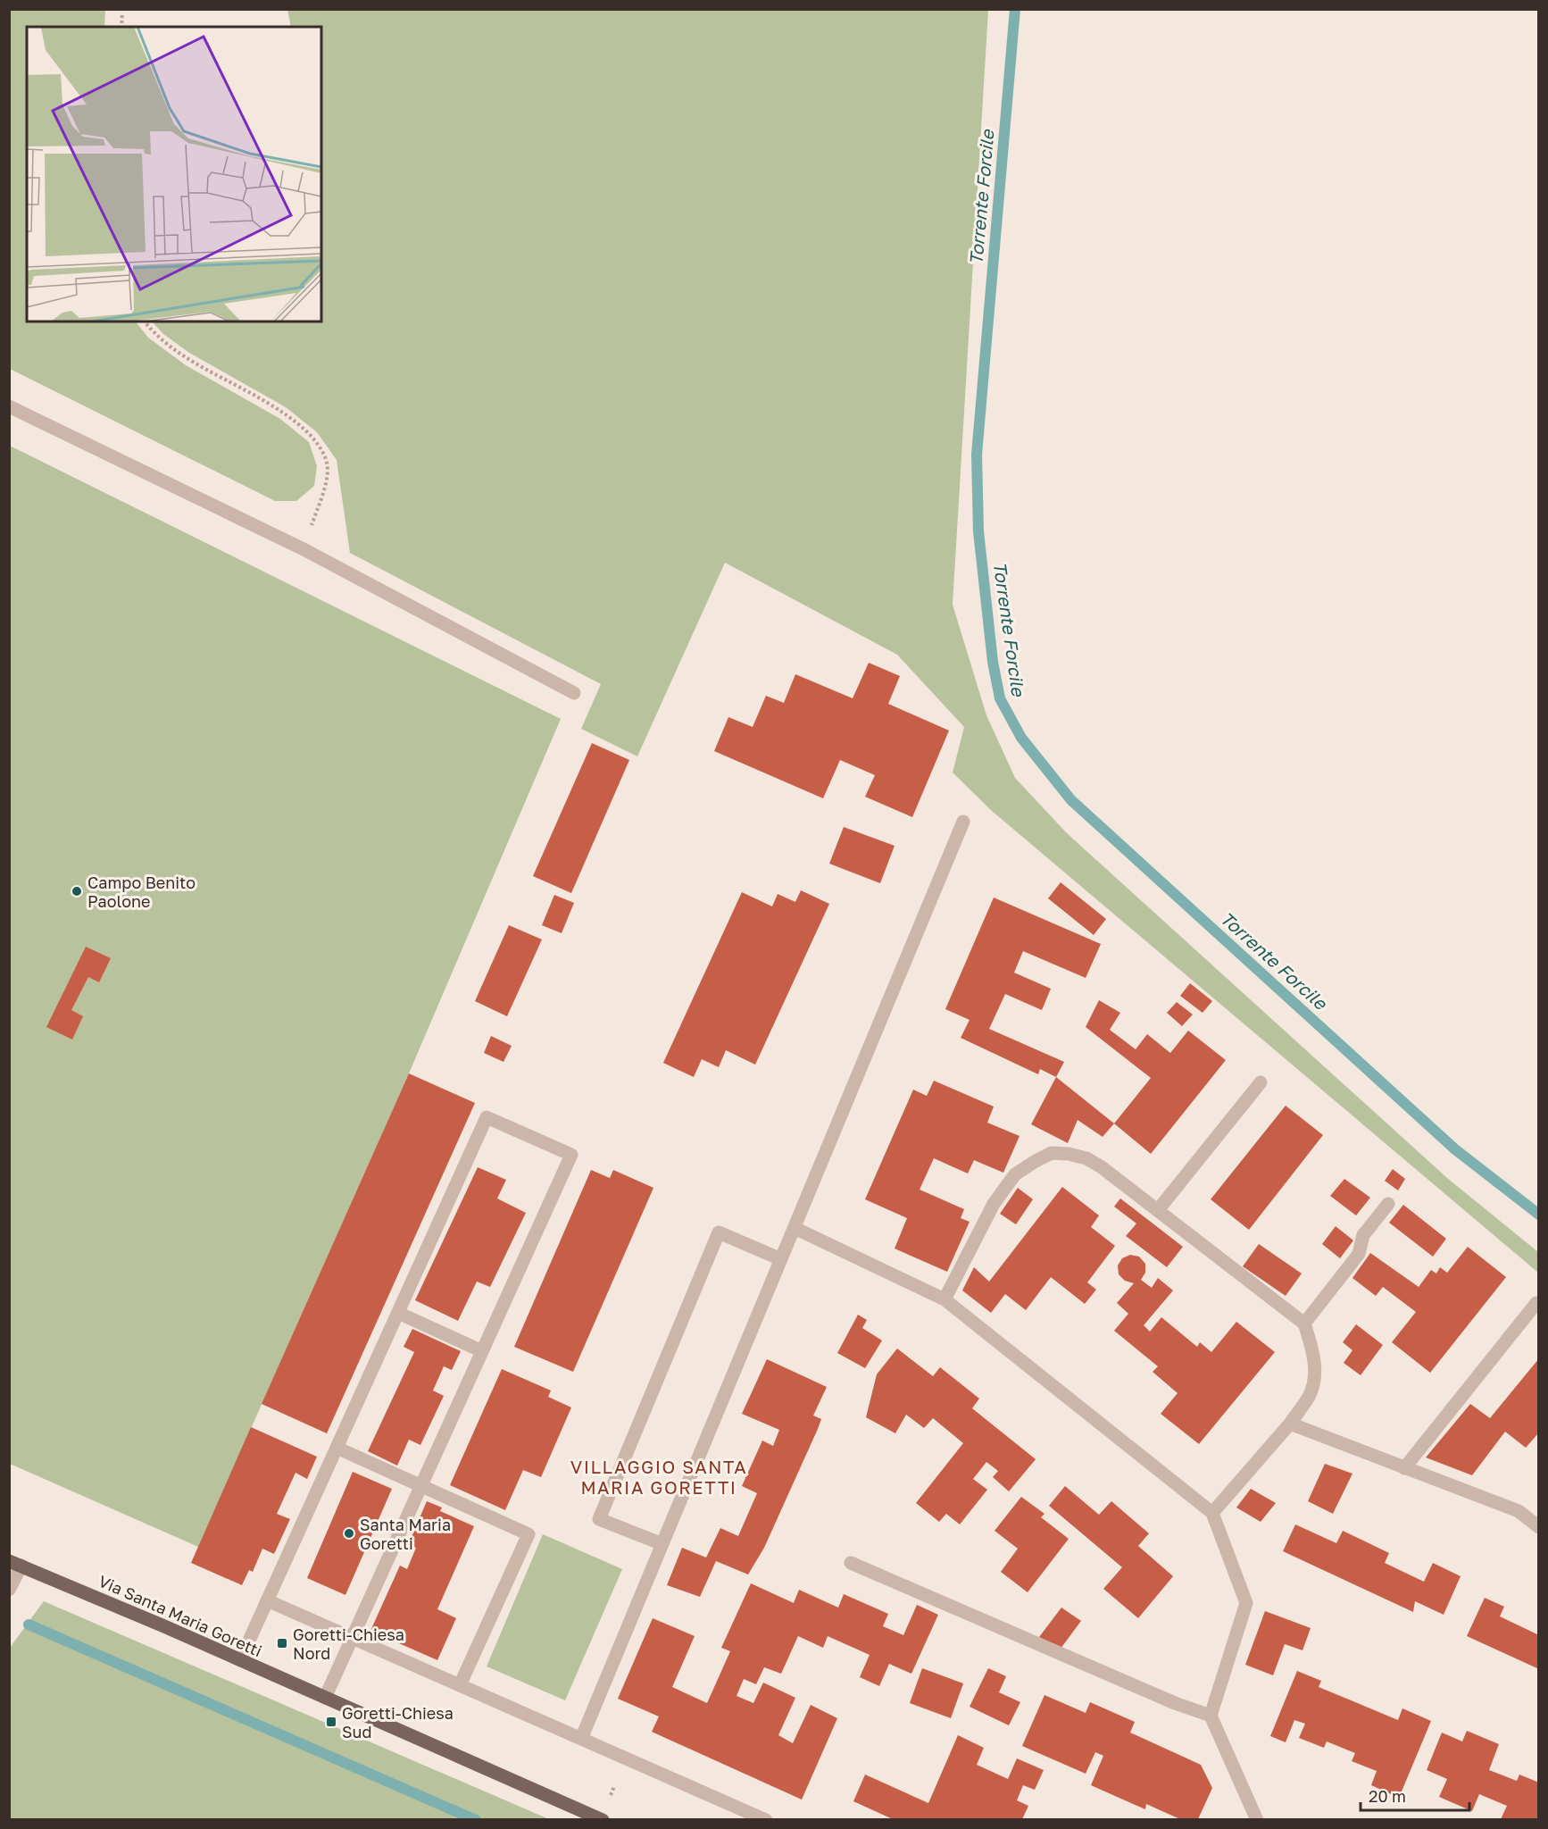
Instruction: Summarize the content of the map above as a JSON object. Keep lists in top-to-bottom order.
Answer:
{
  "streets": {
    "main road": ["Via Santa Maria Goretti"]
  },
  "districts": ["VILLAGGIO SANTA MARIA GORETTI"],
  "water": ["Torrente Forcile"],
  "places": {
    "other": ["Campo Benito Paolone", "Santa Maria Goretti"],
    "transit": ["Goretti-Chiesa Nord", "Goretti-Chiesa Sud"]
  },
  "scale_bar": "20 m"
}
